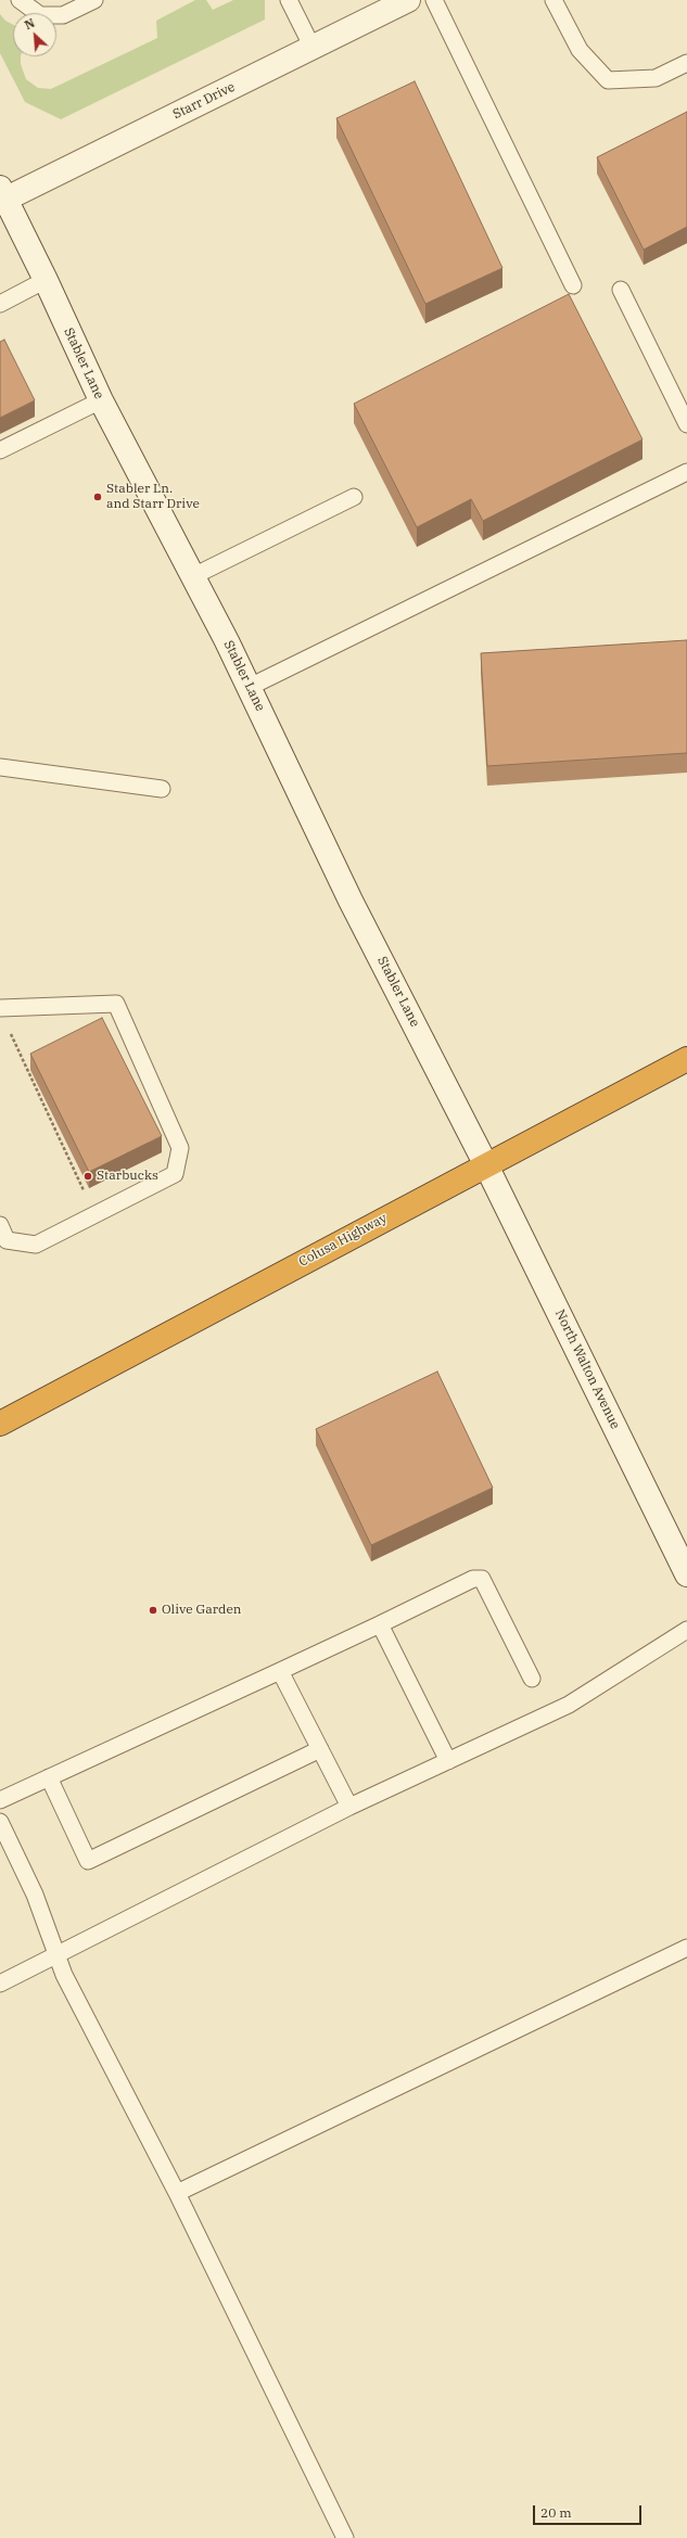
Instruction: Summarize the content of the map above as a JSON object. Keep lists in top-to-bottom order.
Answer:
{
  "streets": {
    "highway": ["Colusa Highway"],
    "main road": ["Starr Drive", "Stabler Lane", "North Walton Avenue"]
  },
  "crossings": [
    ["Starr Drive", "Stabler Lane"],
    ["Stabler Lane", "Colusa Highway"],
    ["Stabler Lane", "North Walton Avenue"],
    ["Colusa Highway", "North Walton Avenue"]
  ],
  "places": ["Stabler Ln. and Starr Drive", "Starbucks", "Olive Garden"],
  "scale_bar": "20 m",
  "north": "top left"
}
